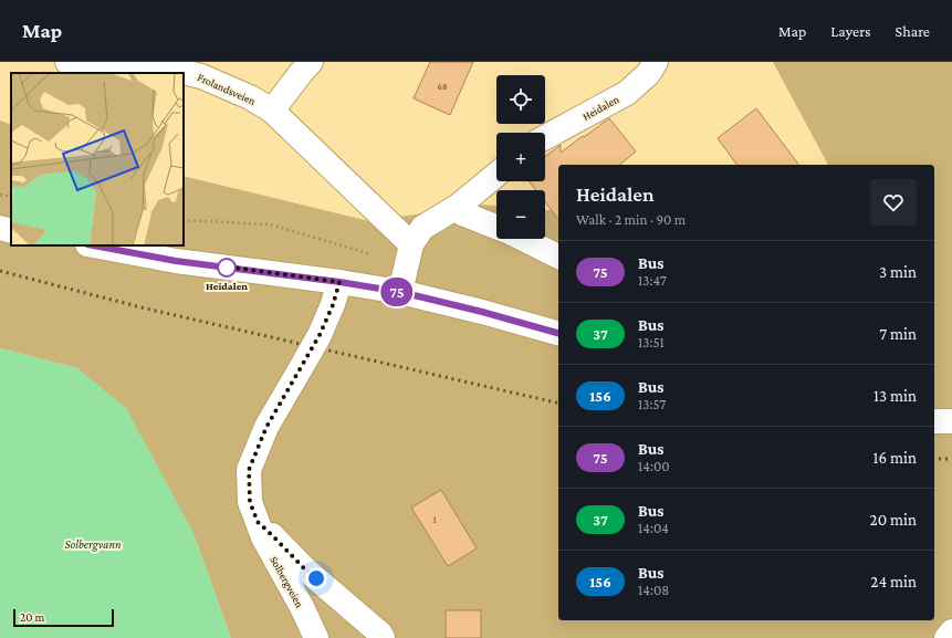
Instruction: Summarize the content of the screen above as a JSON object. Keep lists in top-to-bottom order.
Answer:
{
  "streets": {
    "street": ["Frolandsveien", "Heidalen", "Solbergveien"]
  },
  "water": ["Solbergvann"],
  "places": ["Heidalen"],
  "lines": ["bus line 75"],
  "house_numbers": ["68", "1"],
  "scale_bar": "20 m",
  "page": {
    "header": "Map",
    "nav": ["Map", "Layers", "Share"],
    "on_map": "75",
    "map_buttons": ["+", "−"],
    "heading": ["Heidalen", "Walk · 2 min · 90 m"],
    "list": [
      {
        "mark": "75",
        "name": "Bus",
        "note": "13:47",
        "value": "3 min"
      },
      {
        "mark": "37",
        "name": "Bus",
        "note": "13:51",
        "value": "7 min"
      },
      {
        "mark": "156",
        "name": "Bus",
        "note": "13:57",
        "value": "13 min"
      },
      {
        "mark": "75",
        "name": "Bus",
        "note": "14:00",
        "value": "16 min"
      },
      {
        "mark": "37",
        "name": "Bus",
        "note": "14:04",
        "value": "20 min"
      },
      {
        "mark": "156",
        "name": "Bus",
        "note": "14:08",
        "value": "24 min"
      }
    ],
    "scale": "20 m"
  }
}
